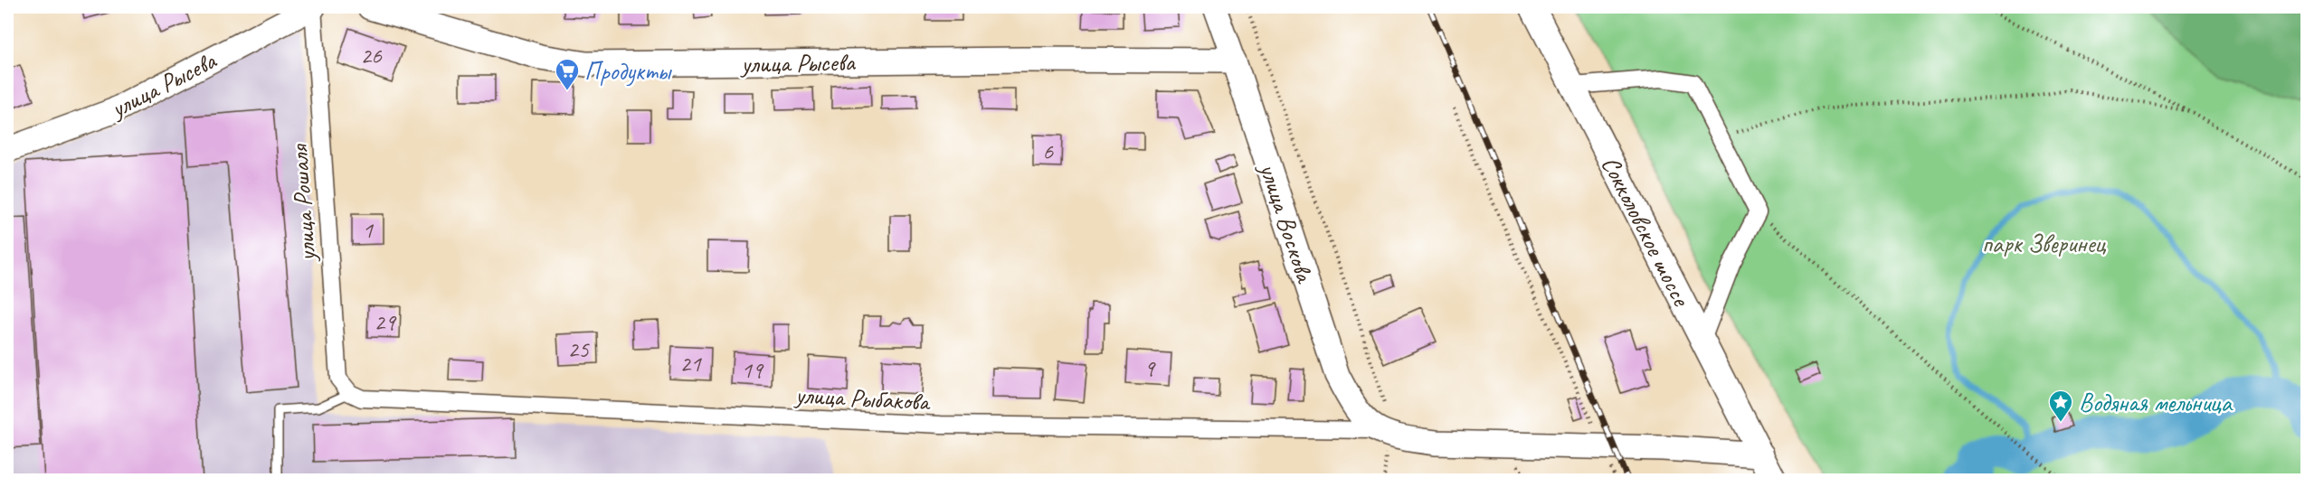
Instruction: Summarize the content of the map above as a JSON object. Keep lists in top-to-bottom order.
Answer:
{
  "streets": {
    "main road": ["улица Рысева", "улица Воскова", "Сокколовское шоссе"],
    "street": ["улица Рошаля", "улица Рыбакова"]
  },
  "crossings": [
    ["улица Рысева", "улица Рошаля"],
    ["улица Рысева", "улица Воскова"],
    ["улица Рошаля", "улица Рыбакова"],
    ["улица Воскова", "улица Рыбакова"]
  ],
  "parks": ["парк Зверинец"],
  "places": {
    "supermarket": ["Продукты"],
    "place": ["Водяная мельница"]
  },
  "house_numbers": [
    "26",
    "6",
    "1",
    "29",
    "25",
    "21",
    "9",
    "19"
  ]
}
